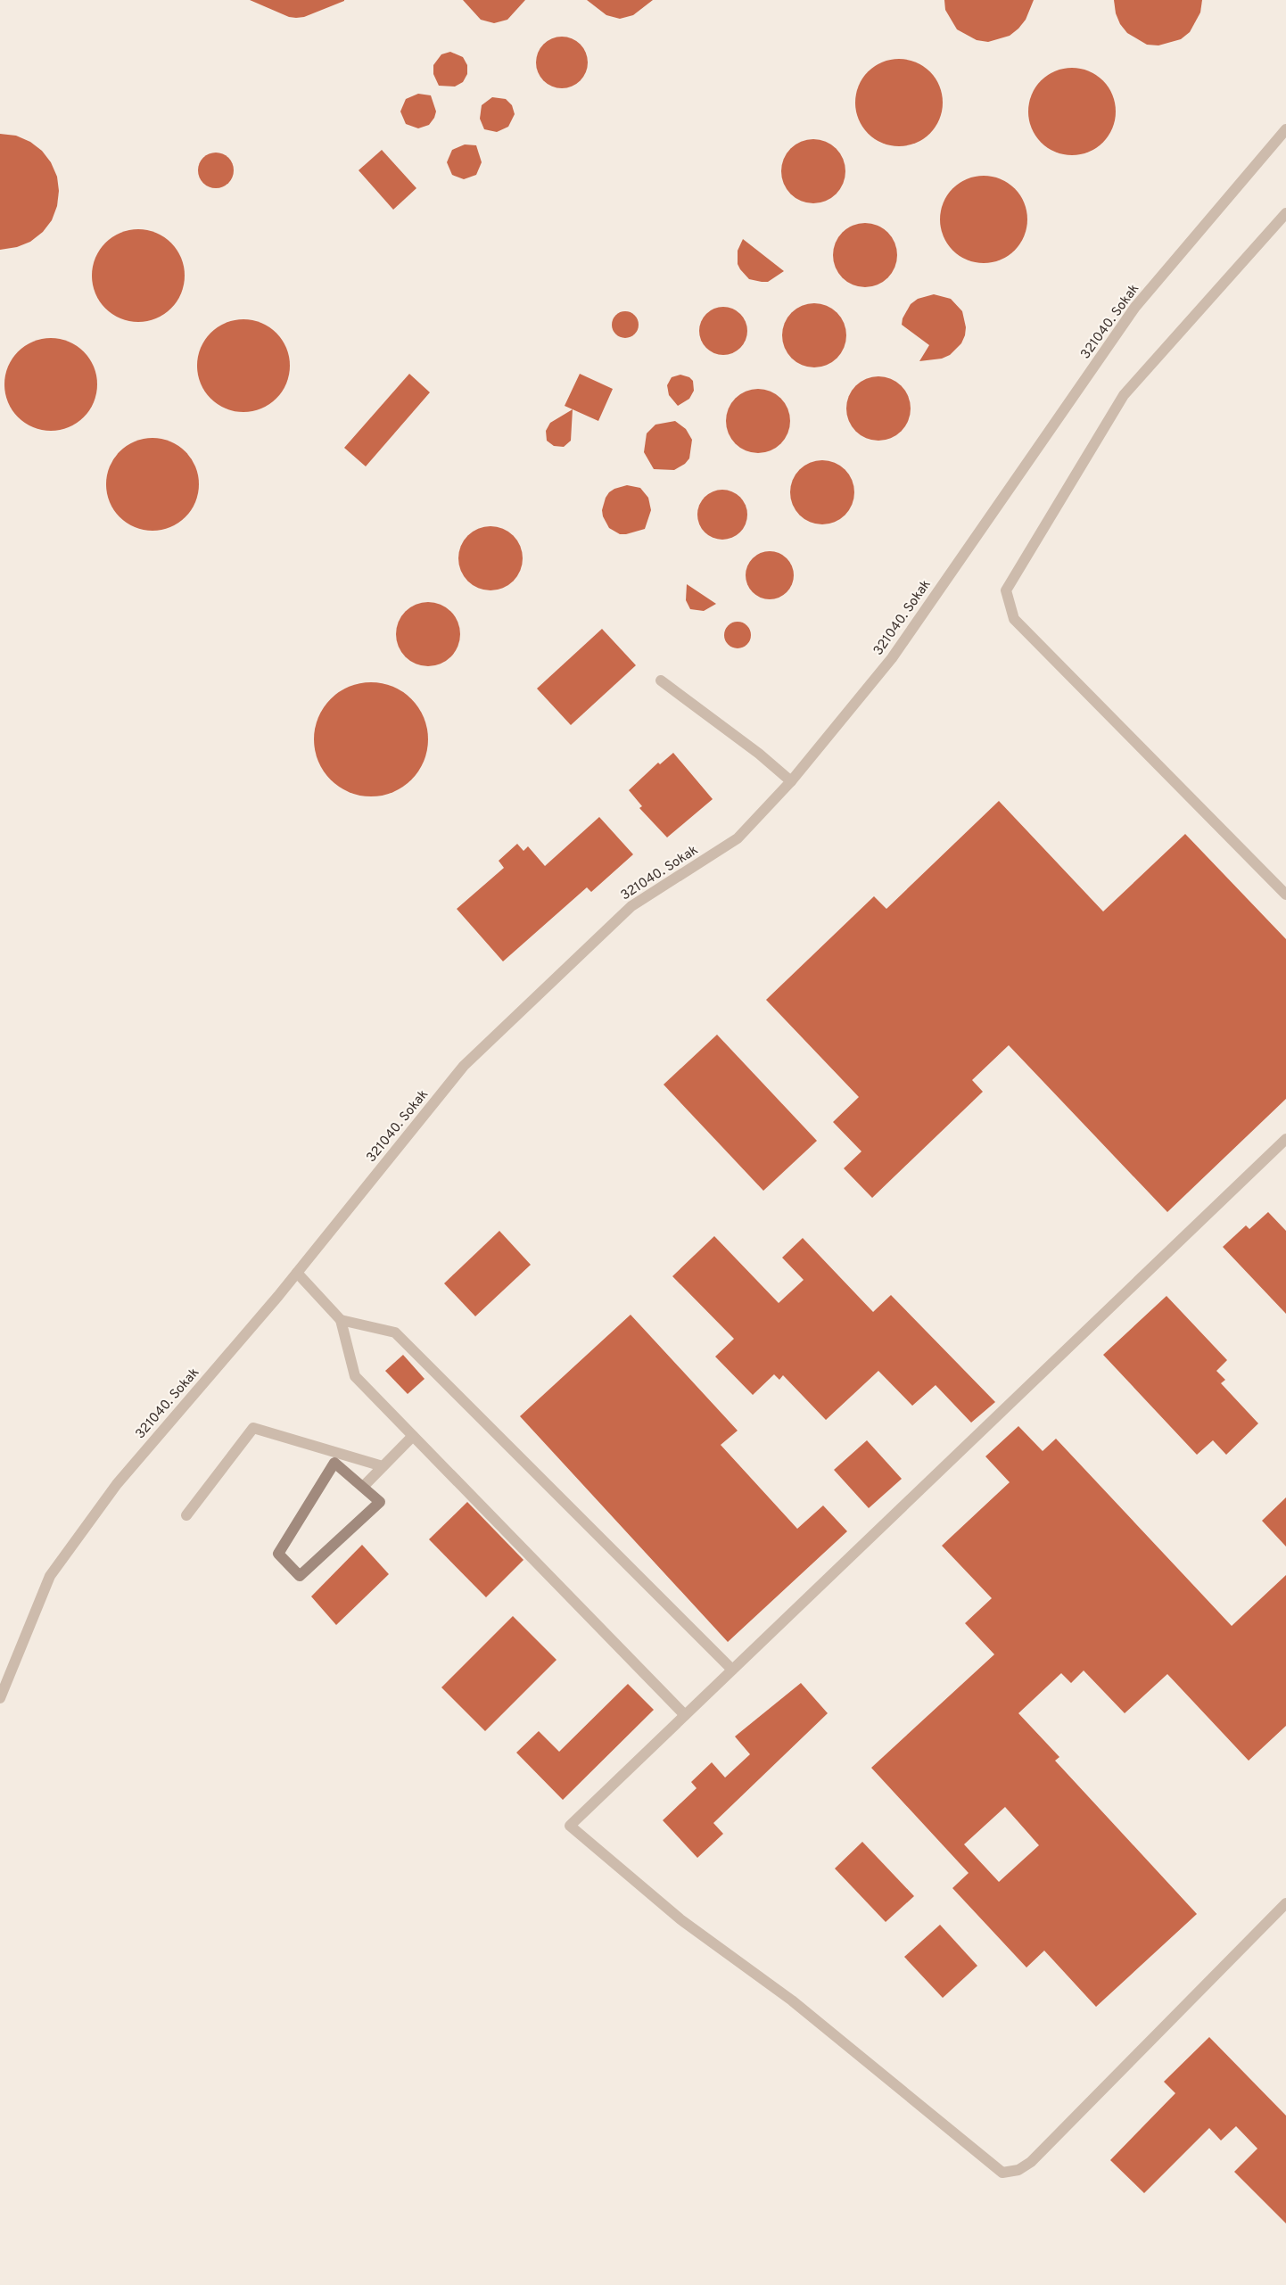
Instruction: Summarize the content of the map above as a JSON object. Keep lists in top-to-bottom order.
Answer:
{
  "streets": {
    "street": ["321040. Sokak"]
  }
}
